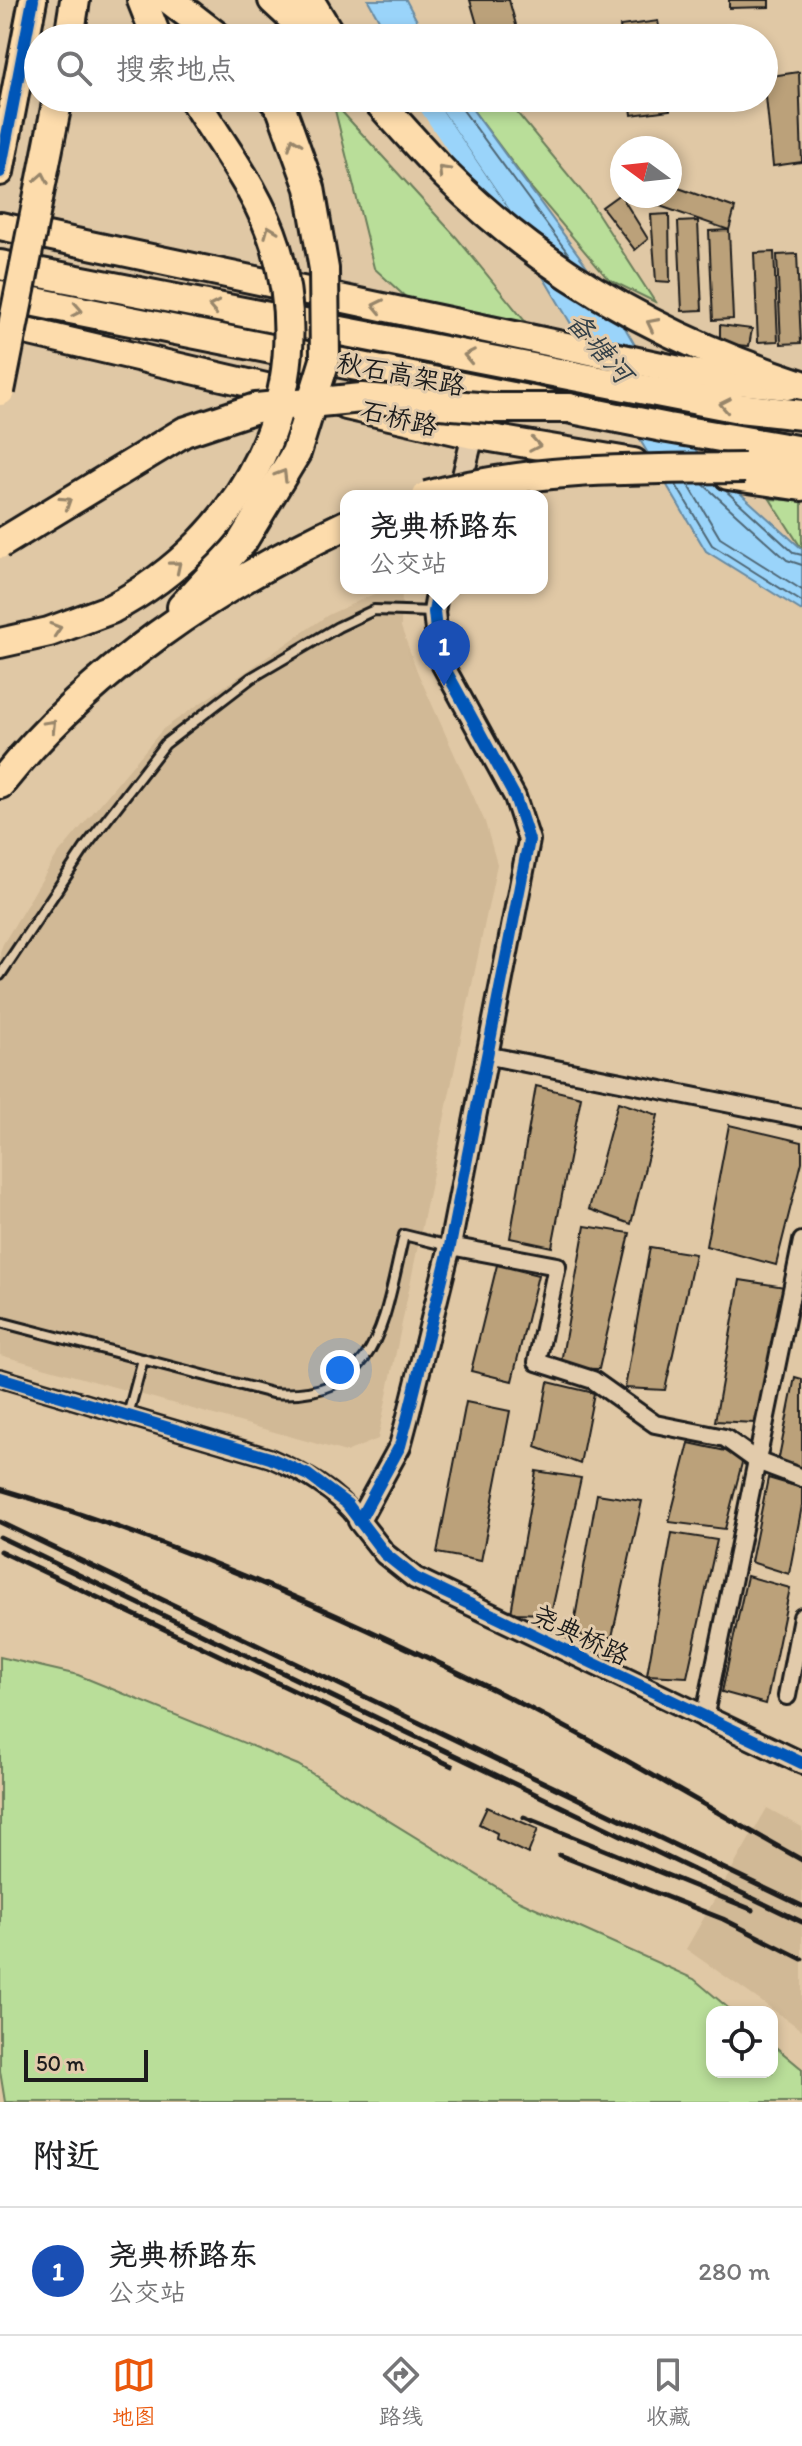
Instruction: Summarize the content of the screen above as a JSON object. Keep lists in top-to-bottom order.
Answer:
{
  "streets": {
    "highway": ["秋石高架路"],
    "main road": ["石桥路"],
    "street": ["尧典桥路"]
  },
  "water": ["备塘河"],
  "scale_bar": "50 m",
  "north": "left",
  "page": {
    "search": "搜索地点",
    "popup": ["尧典桥路东", "公交站"],
    "pins": "1",
    "scale": "50 m",
    "heading": "附近",
    "list": [
      {
        "mark": "1",
        "name": "尧典桥路东",
        "note": "公交站",
        "value": "280 m"
      }
    ],
    "nav": ["地图", "路线", "收藏"]
  }
}
